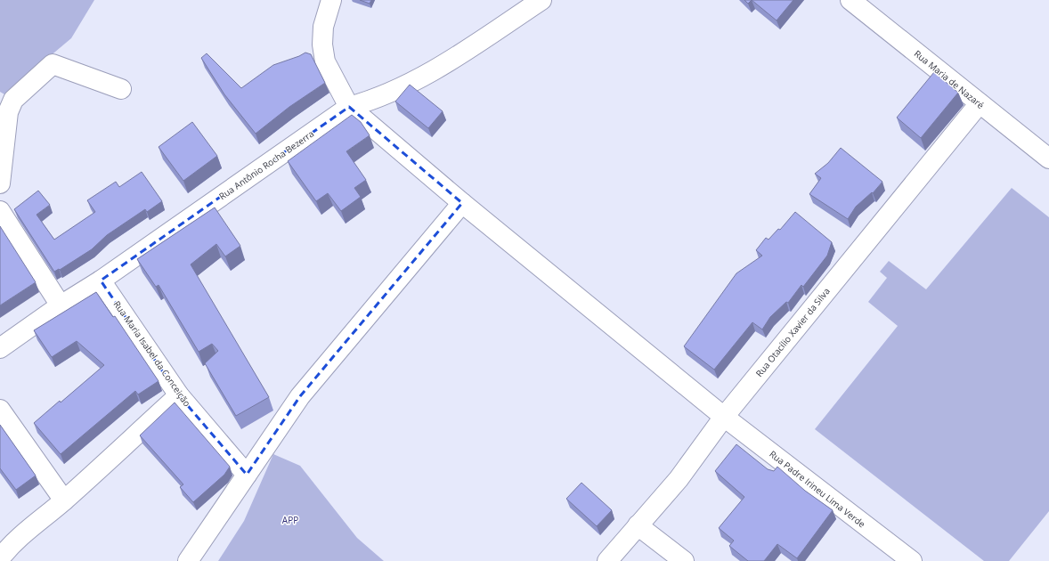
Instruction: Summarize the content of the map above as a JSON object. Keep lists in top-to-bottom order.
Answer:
{
  "streets": {
    "street": [
      "Rua Maria de Nazaré",
      "Rua Antônio Rocha Bezerra",
      "Rua Otacílio Xavier da Silva",
      "Rua Maria Isabel da Conceição",
      "Rua Padre Irineu Lima Verde"
    ]
  },
  "crossings": [
    ["Rua Maria de Nazaré", "Rua Otacílio Xavier da Silva"],
    ["Rua Antônio Rocha Bezerra", "Rua Maria Isabel da Conceição"],
    ["Rua Antônio Rocha Bezerra", "Rua Padre Irineu Lima Verde"],
    ["Rua Otacílio Xavier da Silva", "Rua Padre Irineu Lima Verde"]
  ],
  "parks": ["APP"]
}
